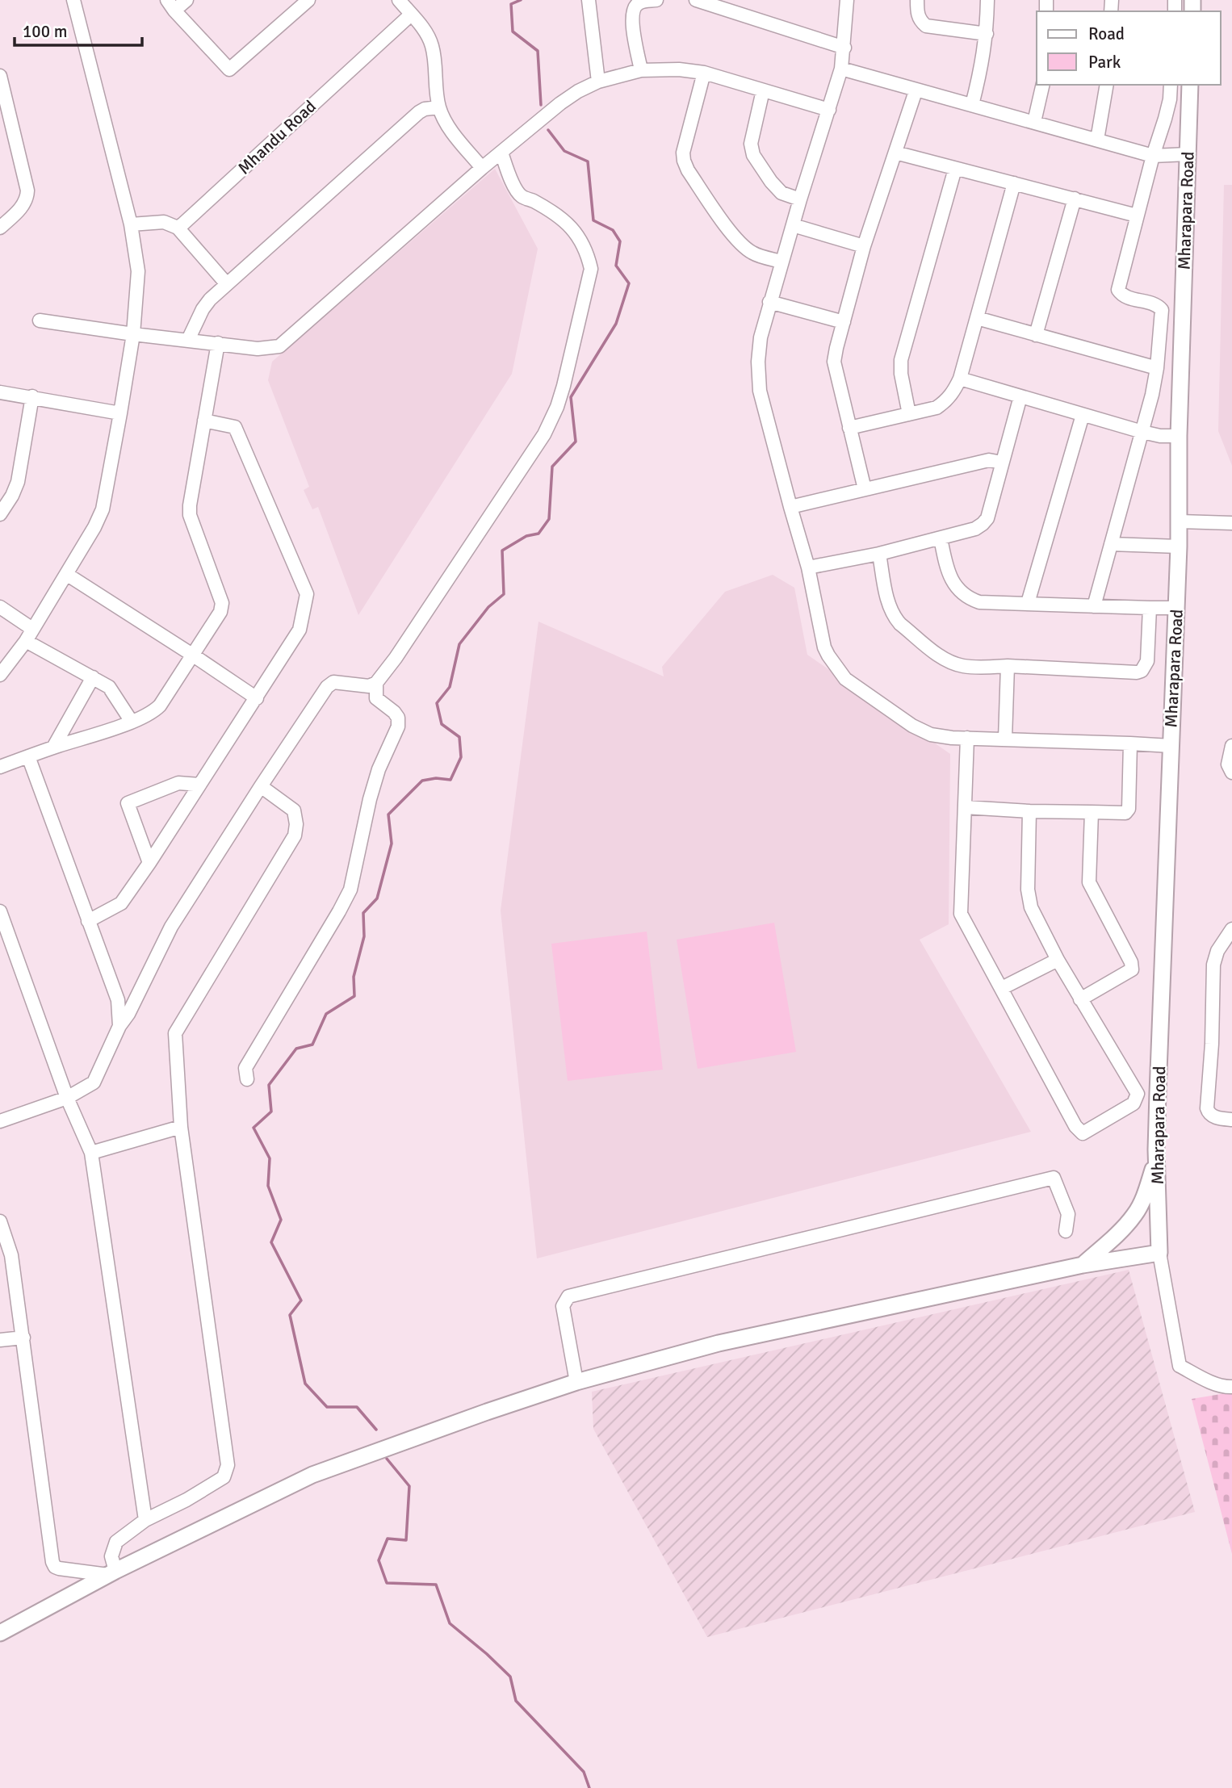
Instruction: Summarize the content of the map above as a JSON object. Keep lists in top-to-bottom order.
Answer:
{
  "streets": {
    "main road": ["Mharapara Road"],
    "street": ["Mhandu Road"]
  },
  "legend": ["Road", "Park"],
  "scale_bar": "100 m"
}
